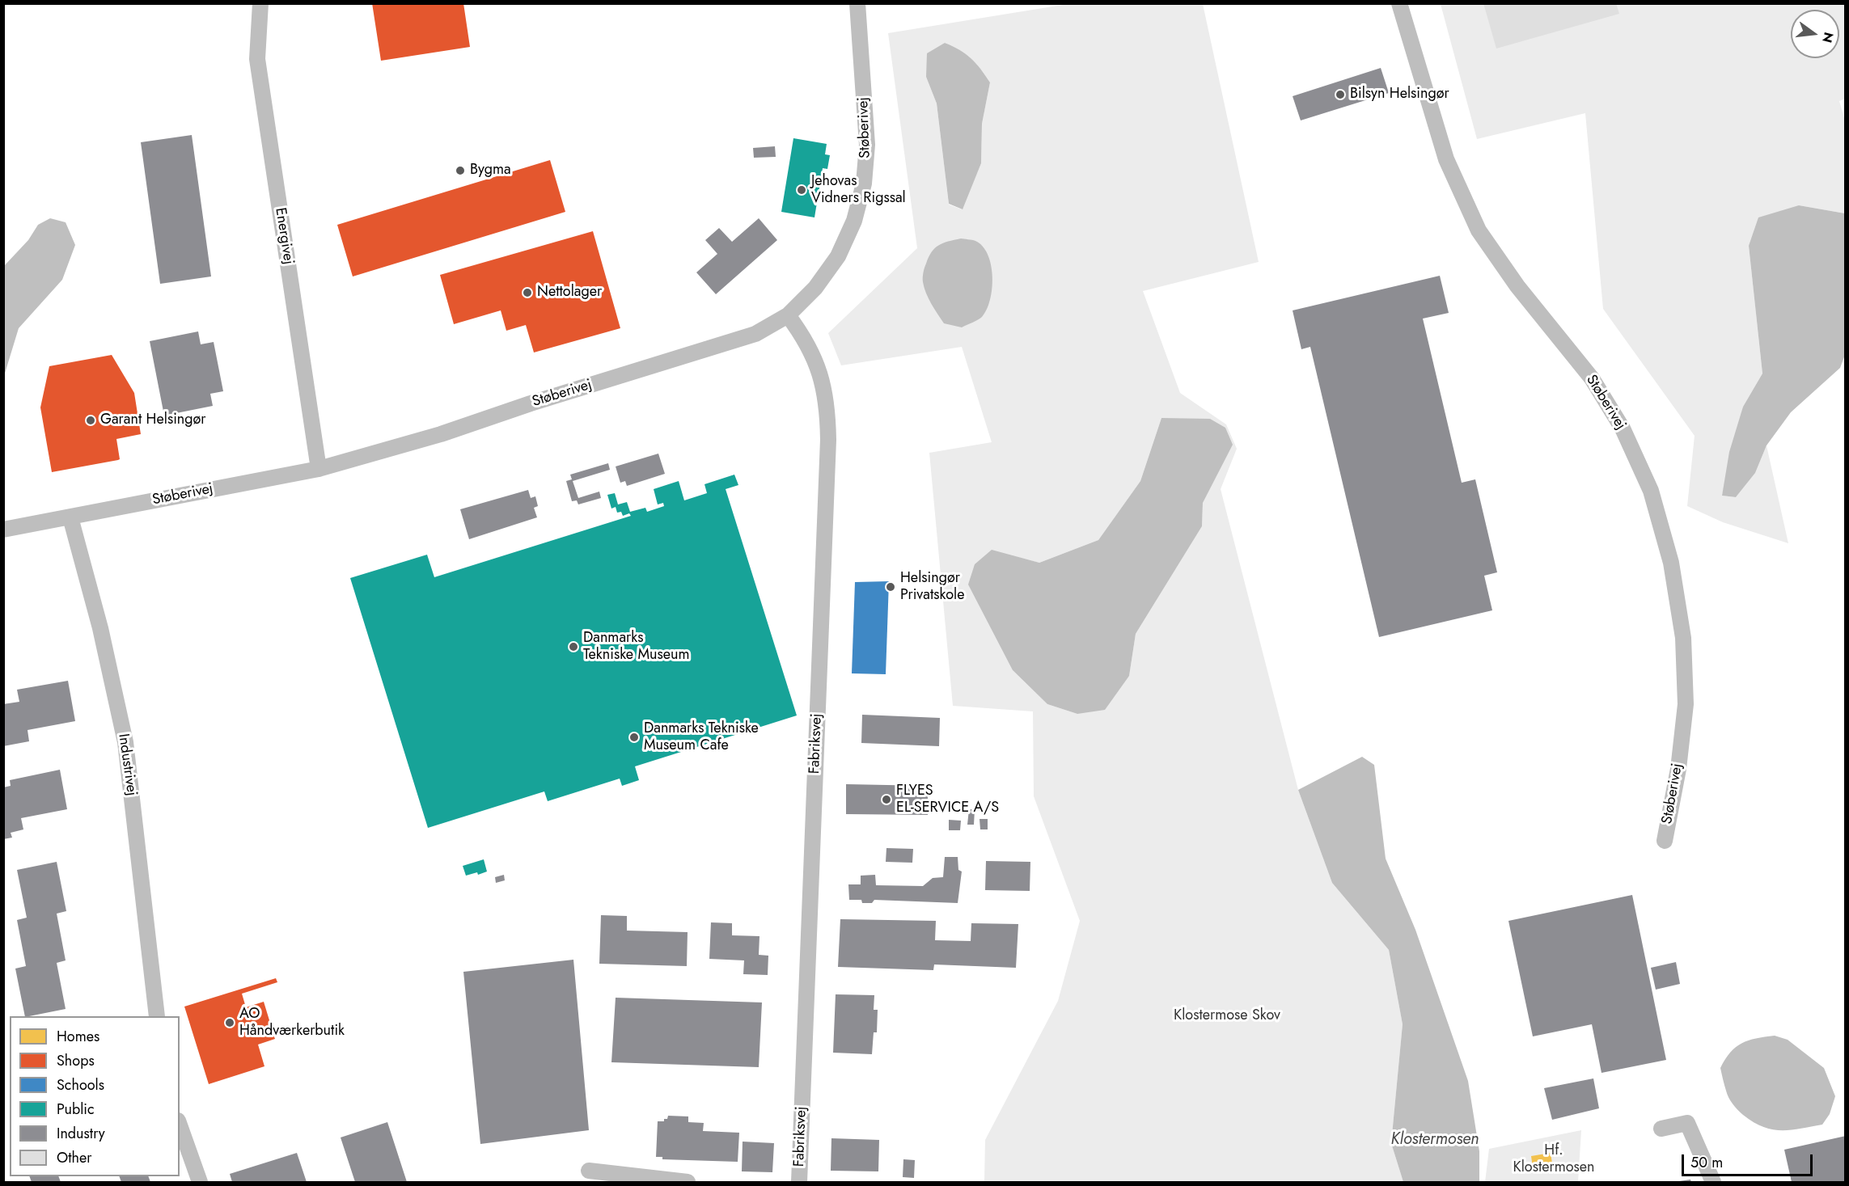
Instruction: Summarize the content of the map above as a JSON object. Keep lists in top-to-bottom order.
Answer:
{
  "streets": {
    "street": [
      "Støberivej",
      "Energivej",
      "Fabriksvej",
      "Industrivej"
    ]
  },
  "crossings": [
    ["Støberivej", "Energivej"],
    ["Støberivej", "Fabriksvej"],
    ["Støberivej", "Industrivej"]
  ],
  "water": ["Klostermosen"],
  "parks": ["Klostermose Skov", "Hf. Klostermosen"],
  "places": [
    "Bilsyn Helsingør",
    "Bygma",
    "Jehovas Vidners Rigssal",
    "Nettolager",
    "Garant Helsingør",
    "Helsingør Privatskole",
    "Danmarks Tekniske Museum",
    "Danmarks Tekniske Museum Cafe",
    "FLYES EL-SERVICE A/S",
    "AO Håndværkerbutik"
  ],
  "legend": [
    "Homes",
    "Shops",
    "Schools",
    "Public",
    "Industry",
    "Other"
  ],
  "scale_bar": "50 m",
  "north": "right"
}
